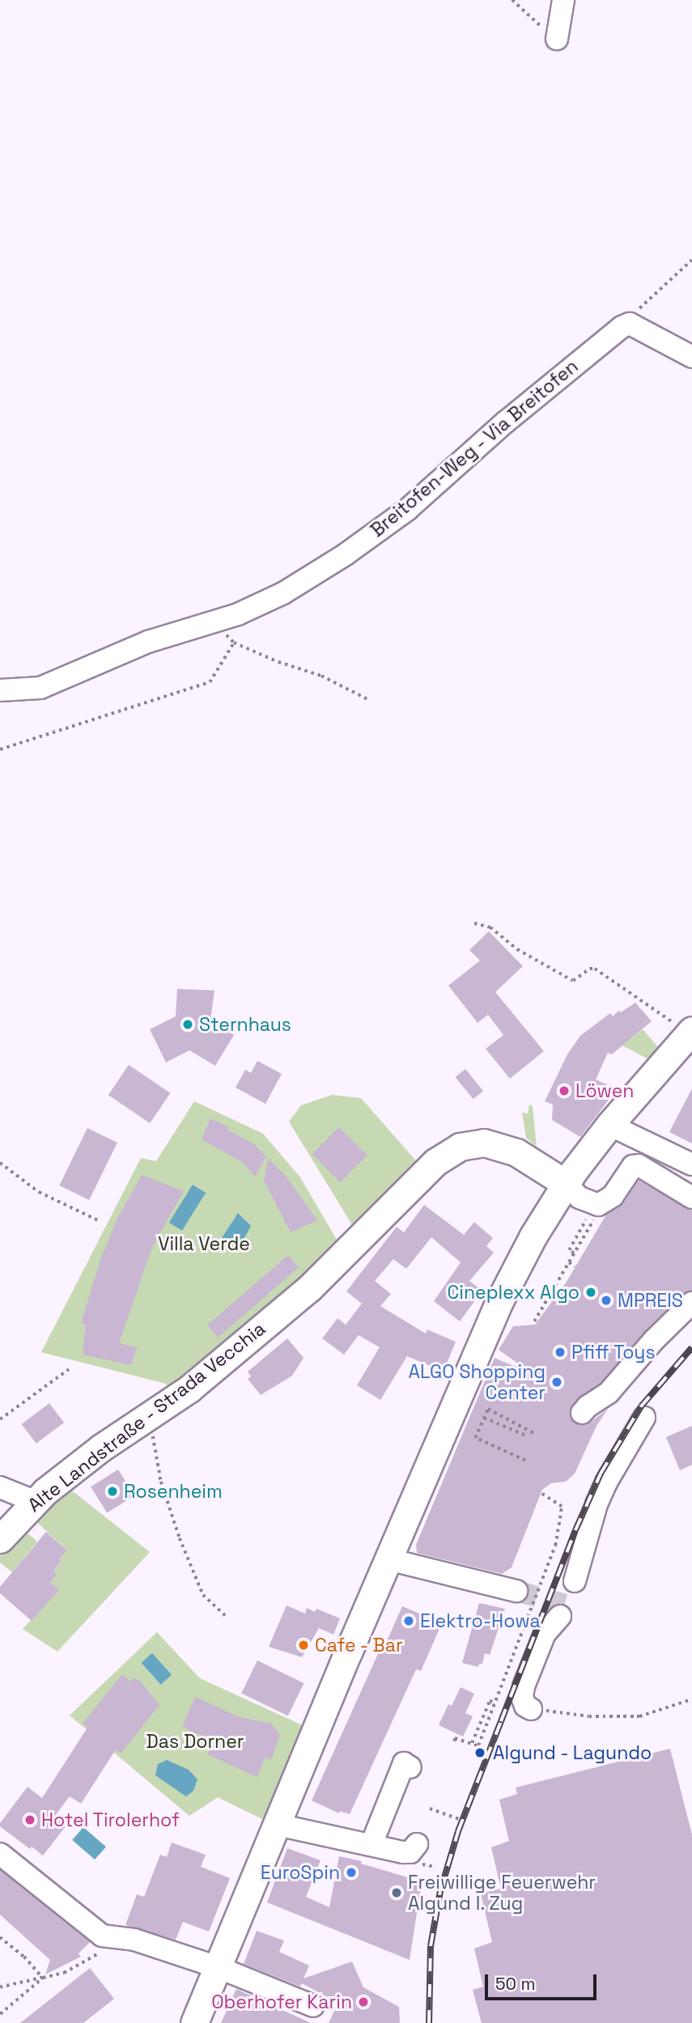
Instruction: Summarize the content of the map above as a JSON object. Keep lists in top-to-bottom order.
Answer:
{
  "streets": {
    "main road": ["Alte Landstraße - Strada Vecchia"],
    "street": ["Breitofen-Weg - Via Breitofen"]
  },
  "parks": ["Villa Verde", "Das Dorner"],
  "places": [
    "Sternhaus",
    "Löwen",
    "Cineplexx Algo",
    "MPREIS",
    "Pfiff Toys",
    "ALGO Shopping Center",
    "Rosenheim",
    "Elektro-Howa",
    "Cafe - Bar",
    "Algund - Lagundo",
    "Hotel Tirolerhof",
    "EuroSpin",
    "Freiwillige Feuerwehr Algund I. Zug",
    "Oberhofer Karin"
  ],
  "scale_bar": "50 m"
}
